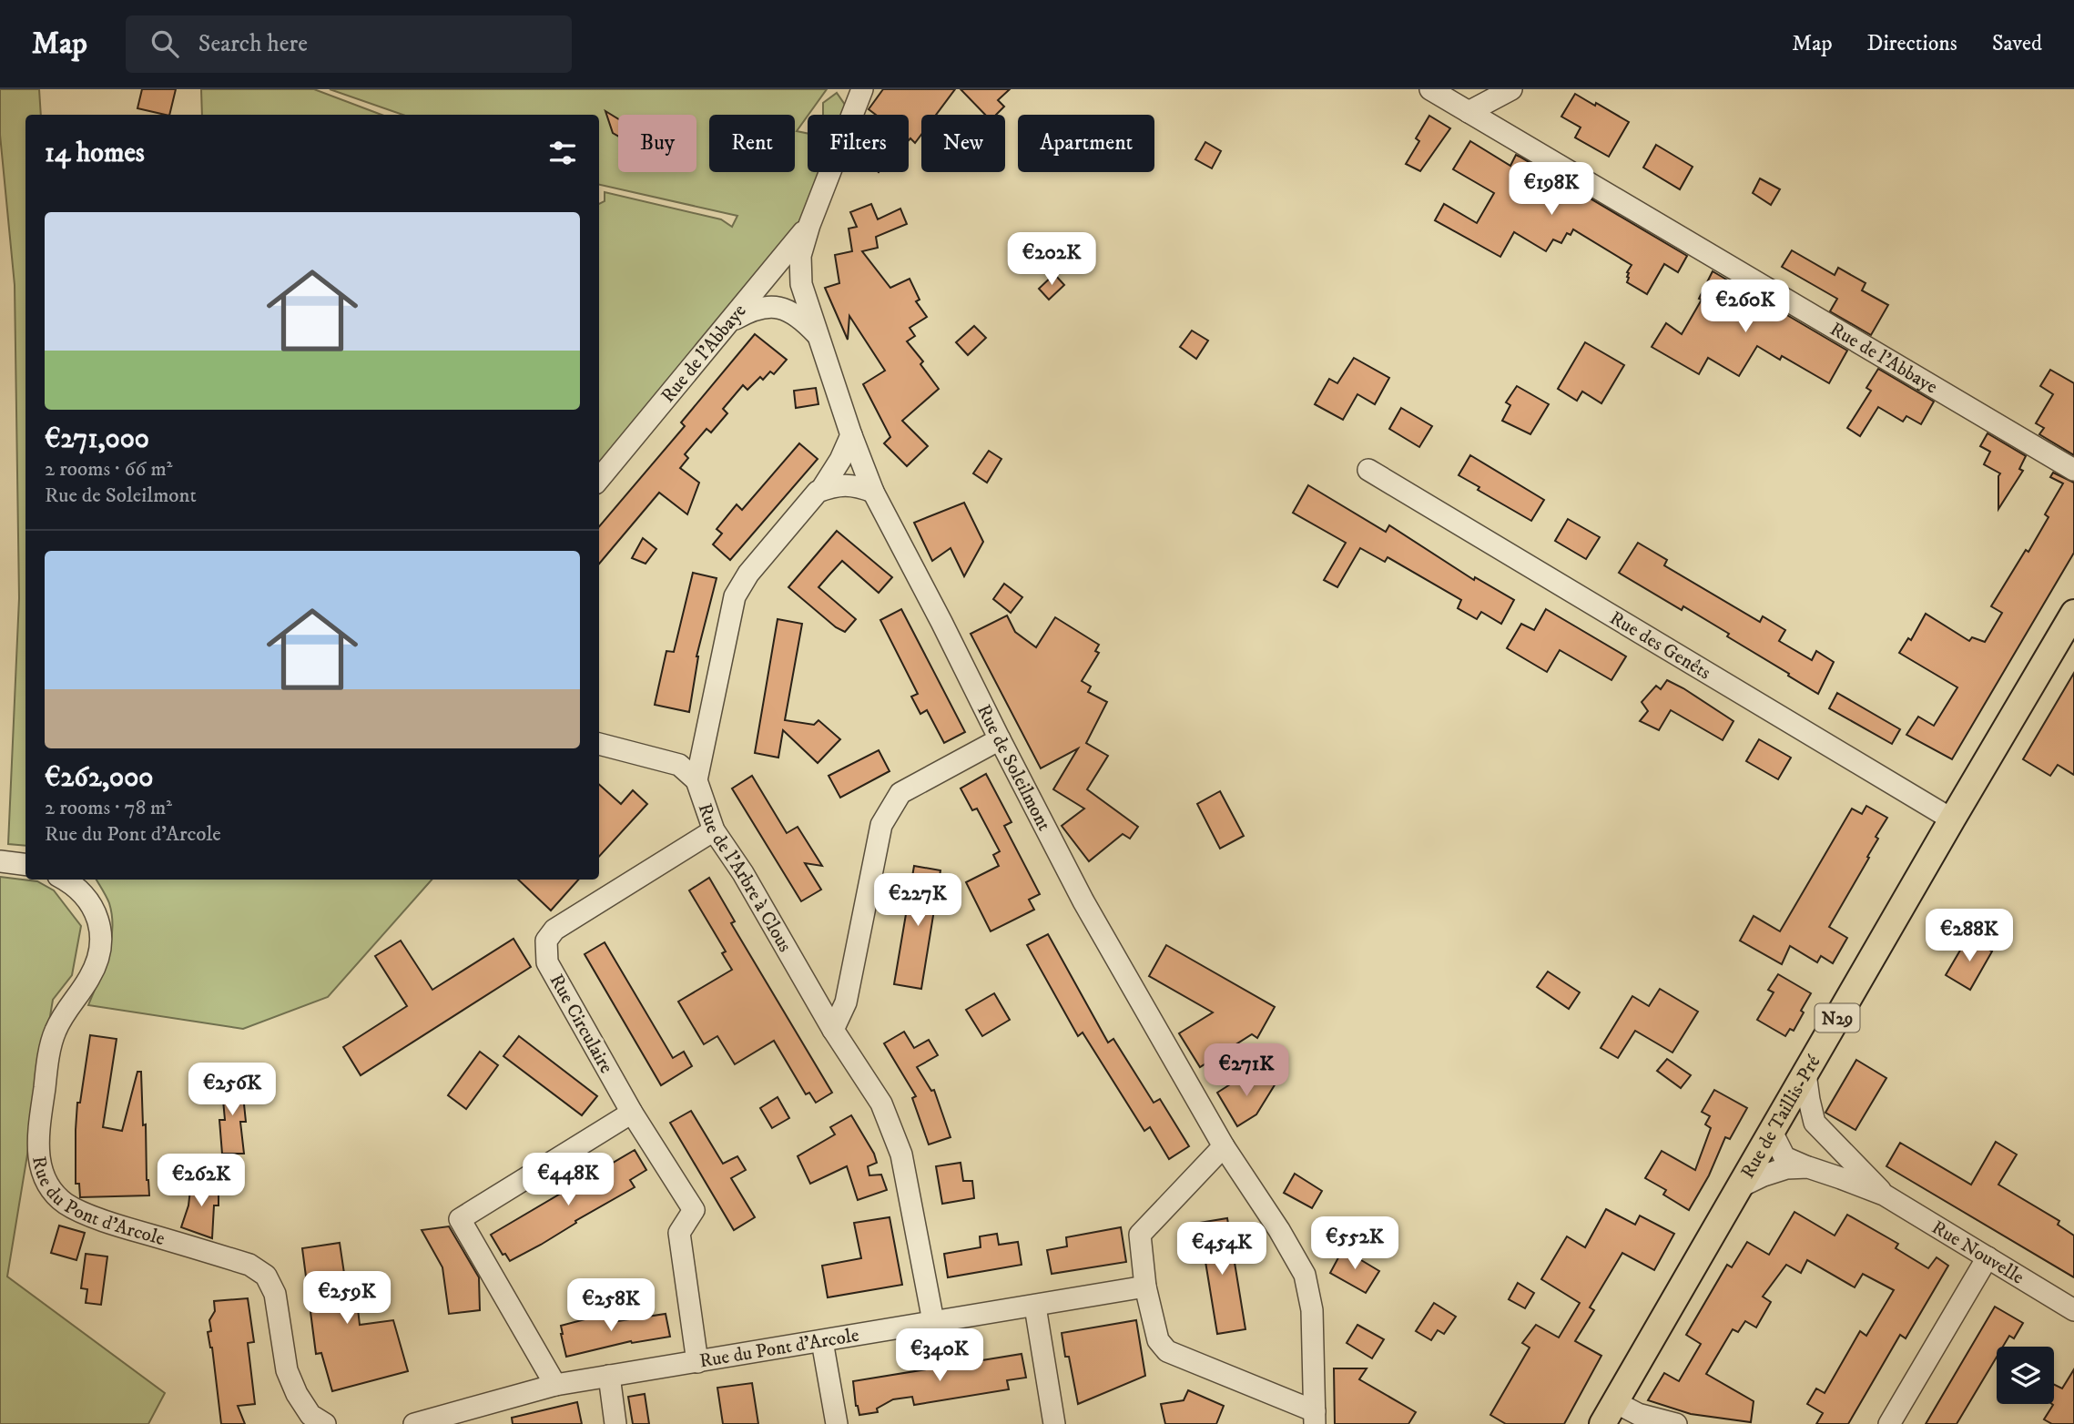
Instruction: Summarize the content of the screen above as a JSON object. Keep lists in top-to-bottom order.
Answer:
{
  "streets": {
    "main road": ["N29", "Rue de Taillis-Pré"],
    "street": [
      "Rue de l'Abbaye",
      "Rue des Genêts",
      "Rue de Soleilmont",
      "Rue de l'Arbre à Clous",
      "Rue Circulaire",
      "Rue du Pont d'Arcole",
      "Rue Nouvelle"
    ]
  },
  "crossings": [
    ["Rue de l'Abbaye", "Rue de Soleilmont"],
    ["Rue des Genêts", "Rue de Taillis-Pré"],
    ["Rue de Soleilmont", "Rue de l'Arbre à Clous"],
    ["Rue de l'Arbre à Clous", "Rue Circulaire"],
    ["Rue de l'Arbre à Clous", "Rue du Pont d'Arcole"],
    ["Rue Circulaire", "Rue du Pont d'Arcole"],
    ["Rue de Taillis-Pré", "Rue Nouvelle"]
  ],
  "page": {
    "header": "Map",
    "search": "Search here",
    "nav": ["Map", "Directions", "Saved"],
    "chip": [
      "Buy",
      "Rent",
      "Filters",
      "New",
      "Apartment"
    ],
    "heading": "14 homes",
    "price": [
      "€198K",
      "€202K",
      "€260K",
      "€227K",
      "€288K",
      "€271K",
      "€256K",
      "€448K",
      "€262K",
      "€552K",
      "€454K",
      "€259K",
      "€258K",
      "€340K"
    ],
    "list": [
      {
        "name": "€271,000",
        "note": "2 rooms · 66 m² · Rue de Soleilmont"
      },
      {
        "name": "€262,000",
        "note": "2 rooms · 78 m² · Rue du Pont d'Arcole"
      }
    ]
  }
}
